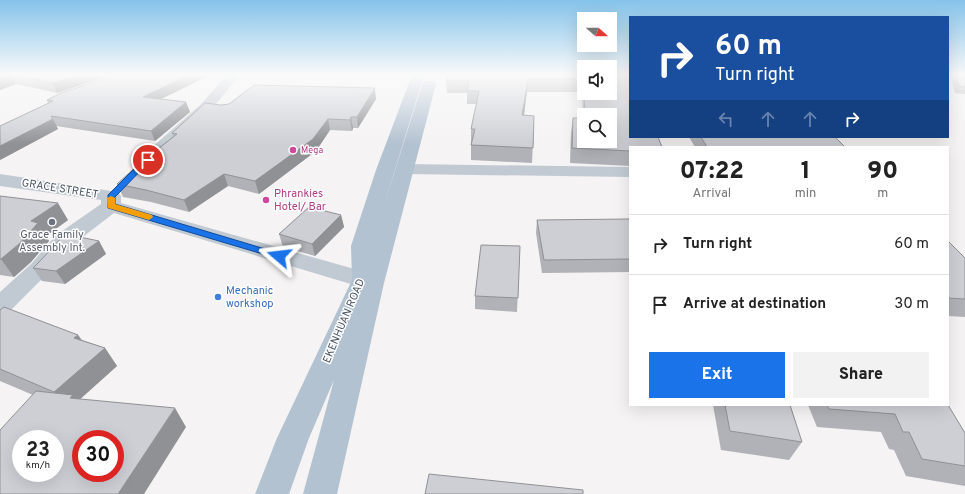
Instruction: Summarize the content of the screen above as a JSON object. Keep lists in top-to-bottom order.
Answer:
{
  "streets": {
    "main road": ["EKENHUAN ROAD"],
    "street": ["GRACE STREET"]
  },
  "crossings": [
    ["GRACE STREET", "EKENHUAN ROAD"]
  ],
  "places": [
    "Mega",
    "Phrankies Hotel/ Bar",
    "Grace Family Assembly Int.",
    "Mechanic workshop"
  ],
  "north": "right",
  "page": {
    "turn": ["60 m", "Turn right"],
    "eta": [
      "07:22",
      "Arrival",
      "1",
      "min",
      "90",
      "m"
    ],
    "list": [
      {
        "name": "Turn right",
        "value": "60 m"
      },
      {
        "name": "Arrive at destination",
        "value": "30 m"
      }
    ],
    "buttons": ["Exit", "Share"],
    "speed": "23 km/h",
    "limit": "30"
  }
}
